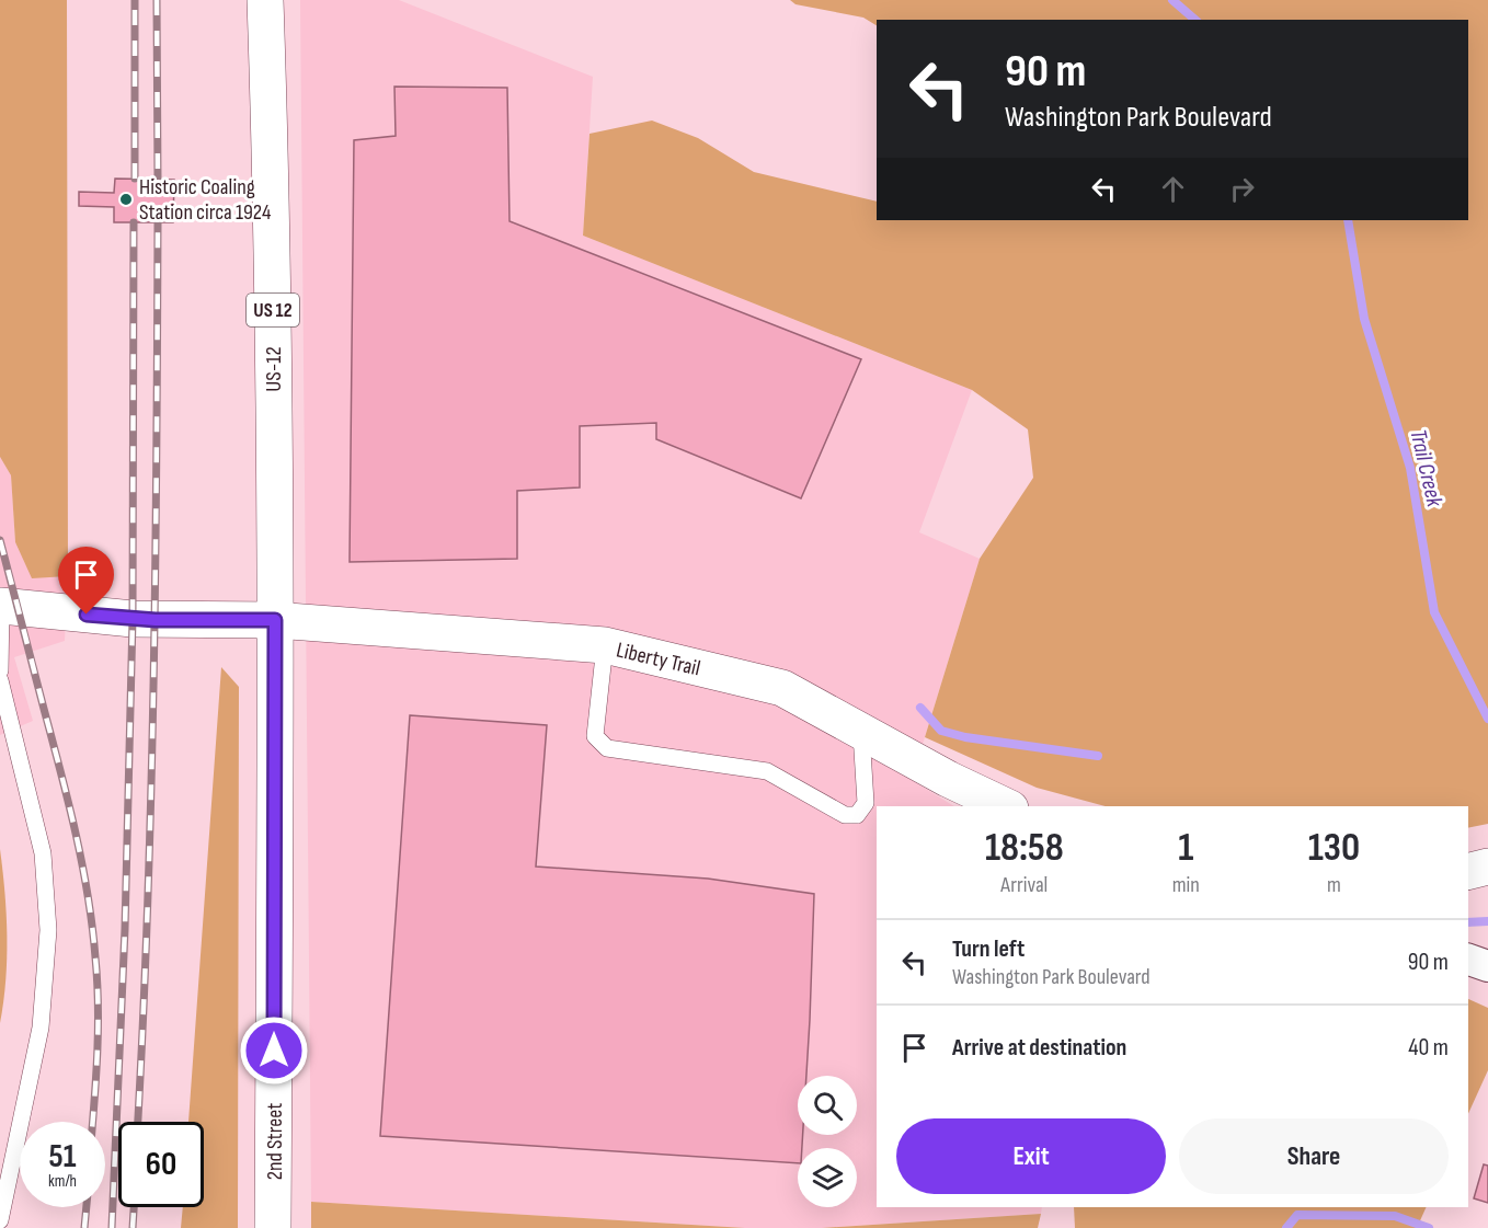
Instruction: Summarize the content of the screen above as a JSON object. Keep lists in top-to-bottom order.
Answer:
{
  "streets": {
    "main road": [
      "US 12",
      "US-12",
      "Liberty Trail",
      "2nd Street"
    ]
  },
  "crossings": [
    ["US-12", "Liberty Trail"],
    ["US-12", "2nd Street"],
    ["Liberty Trail", "2nd Street"]
  ],
  "water": ["Trail Creek"],
  "places": ["Historic Coaling Station circa 1924"],
  "page": {
    "turn": ["90 m", "Washington Park Boulevard"],
    "eta": [
      "18:58",
      "Arrival",
      "1",
      "min",
      "130",
      "m"
    ],
    "list": [
      {
        "name": "Turn left",
        "note": "Washington Park Boulevard",
        "value": "90 m"
      },
      {
        "name": "Arrive at destination",
        "value": "40 m"
      }
    ],
    "buttons": ["Exit", "Share"],
    "speed": "51 km/h",
    "limit": "60"
  }
}
